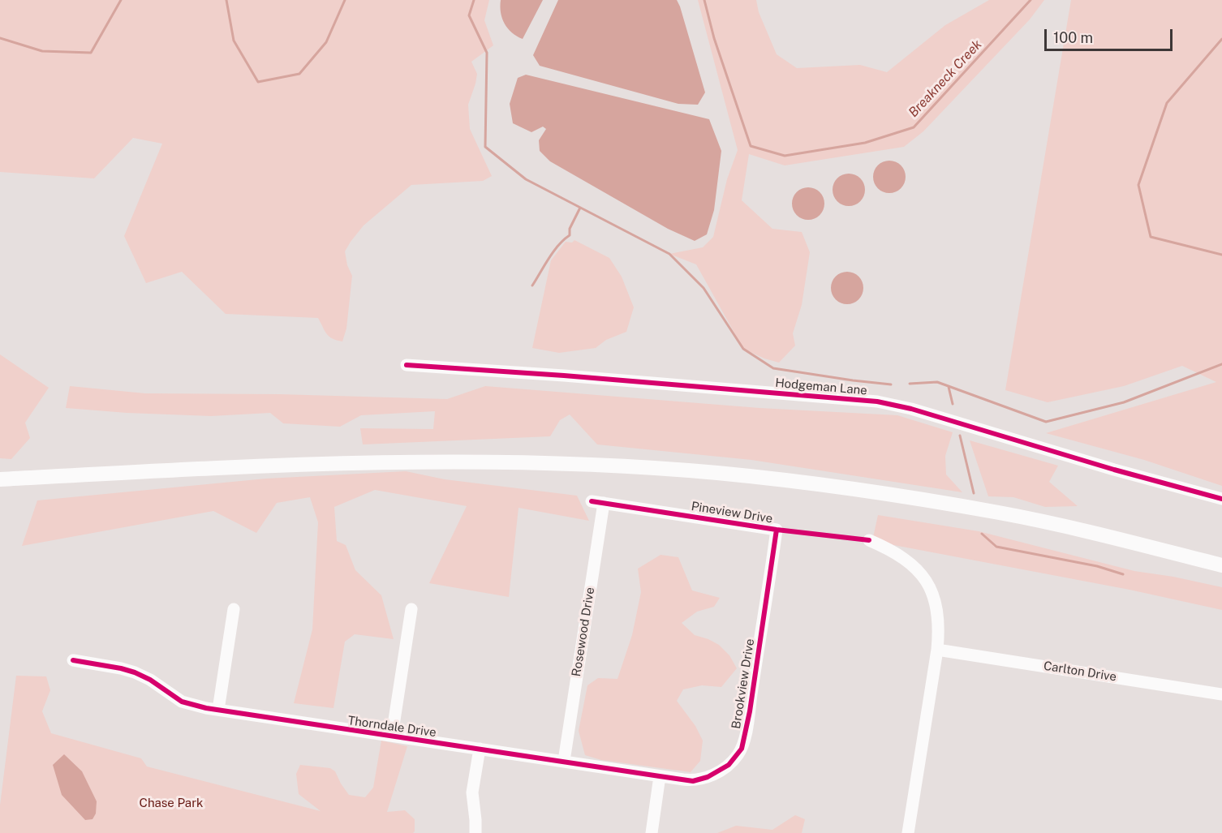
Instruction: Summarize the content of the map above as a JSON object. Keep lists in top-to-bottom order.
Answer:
{
  "streets": {
    "street": [
      "Hodgeman Lane",
      "Pineview Drive",
      "Rosewood Drive",
      "Carlton Drive",
      "Brookview Drive",
      "Thorndale Drive"
    ]
  },
  "crossings": [
    ["Pineview Drive", "Rosewood Drive"],
    ["Pineview Drive", "Brookview Drive"],
    ["Rosewood Drive", "Thorndale Drive"],
    ["Brookview Drive", "Thorndale Drive"]
  ],
  "water": ["Breakneck Creek"],
  "parks": ["Chase Park"],
  "scale_bar": "100 m"
}
